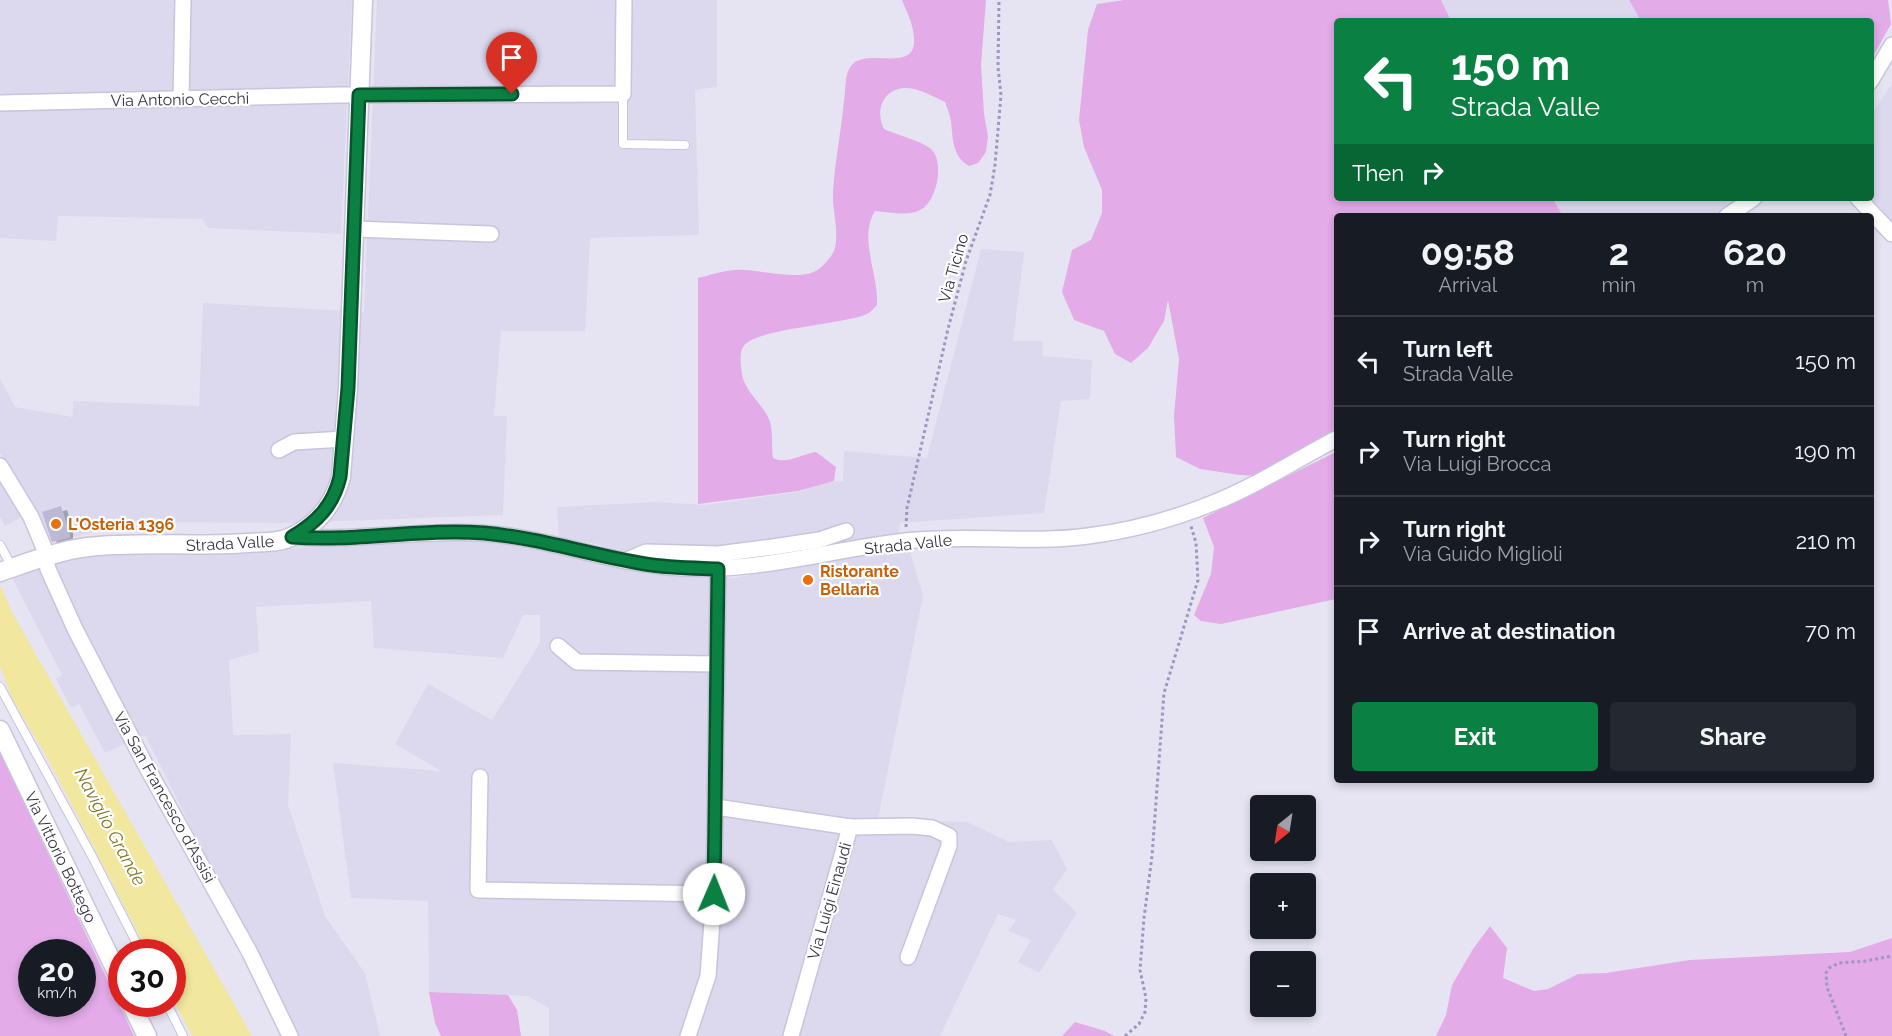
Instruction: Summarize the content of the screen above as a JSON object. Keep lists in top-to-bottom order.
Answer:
{
  "streets": {
    "street": [
      "Via Antonio Cecchi",
      "Strada Valle",
      "Via San Francesco d'Assisi",
      "Via Vittorio Bottego",
      "Via Luigi Einaudi"
    ],
    "path": ["Via Ticino"]
  },
  "crossings": [
    ["Via Ticino", "Strada Valle"],
    ["Strada Valle", "Via San Francesco d'Assisi"]
  ],
  "water": ["Naviglio Grande"],
  "places": ["L'Osteria 1396", "Ristorante Bellaria"],
  "north": "bottom left",
  "page": {
    "turn": ["150 m", "Strada Valle"],
    "then": "Then",
    "eta": [
      "09:58",
      "Arrival",
      "2",
      "min",
      "620",
      "m"
    ],
    "list": [
      {
        "name": "Turn left",
        "note": "Strada Valle",
        "value": "150 m"
      },
      {
        "name": "Turn right",
        "note": "Via Luigi Brocca",
        "value": "190 m"
      },
      {
        "name": "Turn right",
        "note": "Via Guido Miglioli",
        "value": "210 m"
      },
      {
        "name": "Arrive at destination",
        "value": "70 m"
      }
    ],
    "buttons": ["Exit", "Share"],
    "map_buttons": ["+", "−"],
    "speed": "20 km/h",
    "limit": "30"
  }
}
